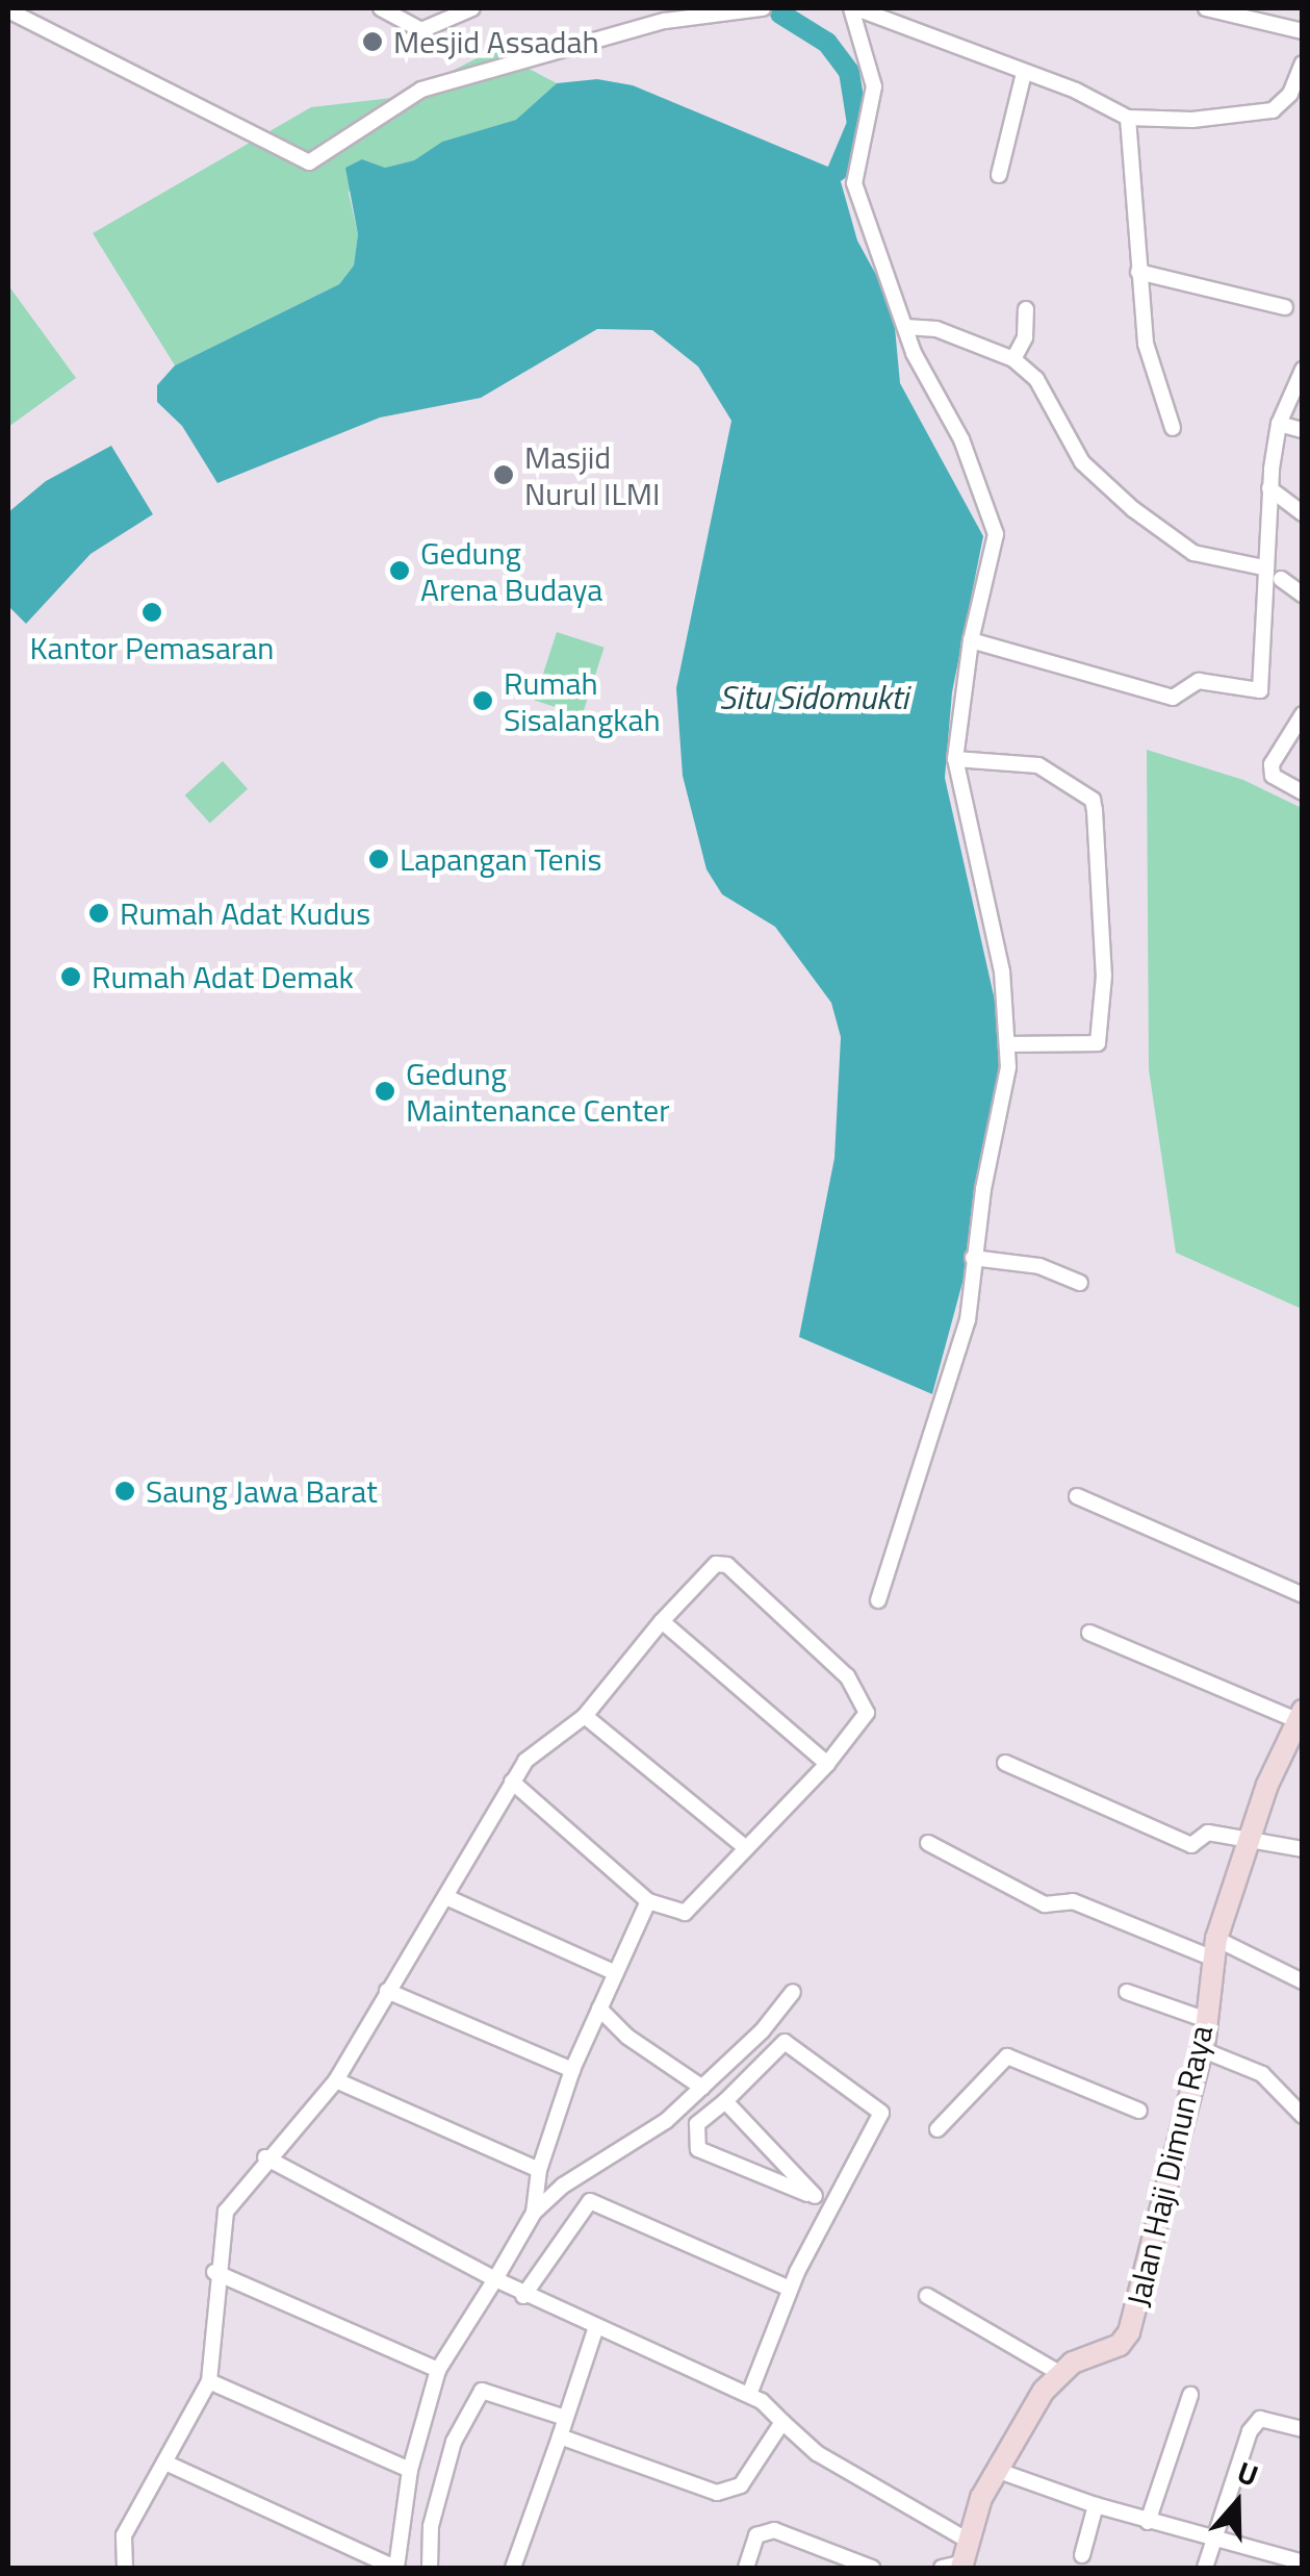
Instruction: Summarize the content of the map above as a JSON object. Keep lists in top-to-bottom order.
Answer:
{
  "streets": {
    "street": ["Jalan Haji Dimun Raya"]
  },
  "water": ["Situ Sidomukti"],
  "places": [
    "Mesjid Assadah",
    "Masjid Nurul ILMI",
    "Gedung Arena Budaya",
    "Kantor Pemasaran",
    "Rumah Sisalangkah",
    "Lapangan Tenis",
    "Rumah Adat Kudus",
    "Rumah Adat Demak",
    "Gedung Maintenance Center",
    "Saung Jawa Barat"
  ],
  "north": "top"
}
